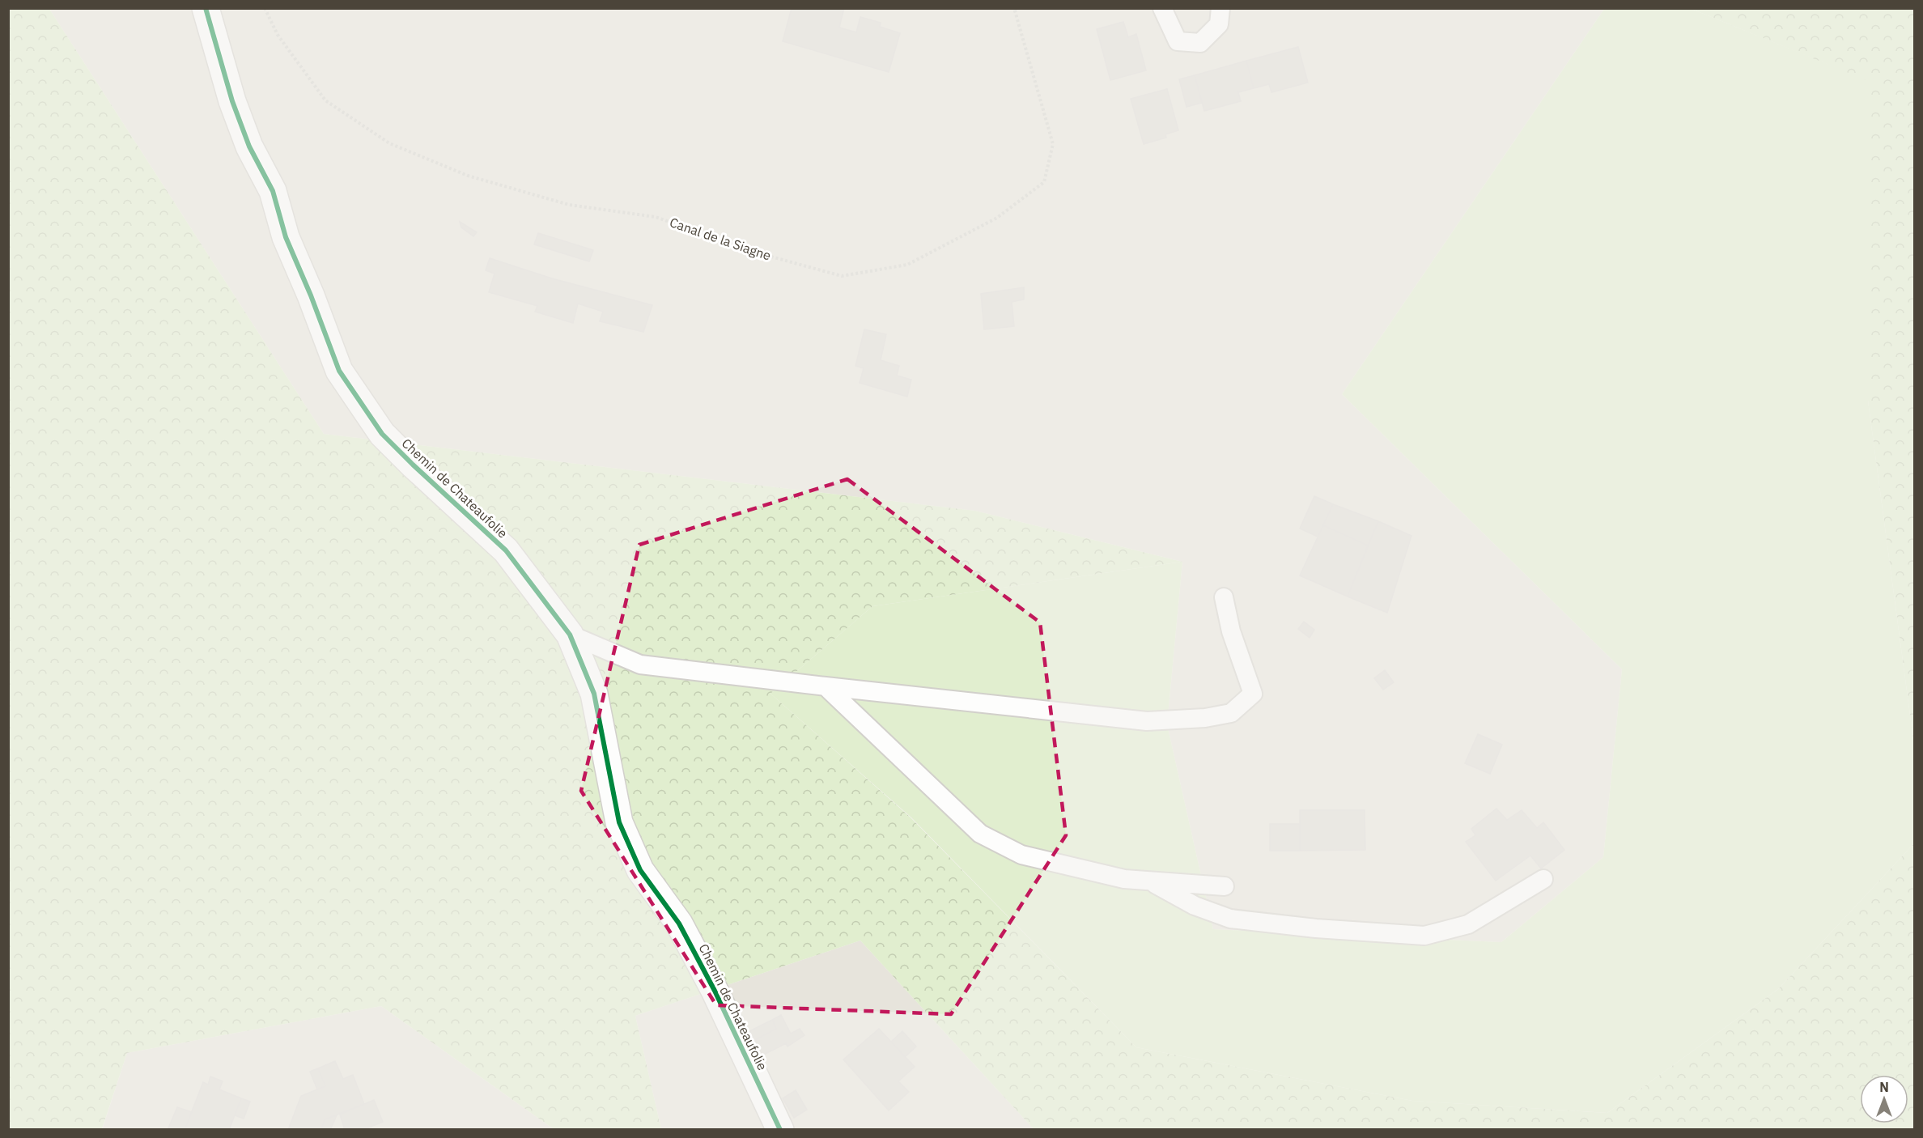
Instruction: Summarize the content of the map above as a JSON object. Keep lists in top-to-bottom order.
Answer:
{
  "streets": {
    "street": ["Chemin de Chateaufolie"],
    "path": ["Canal de la Siagne"]
  },
  "north": "top"
}
